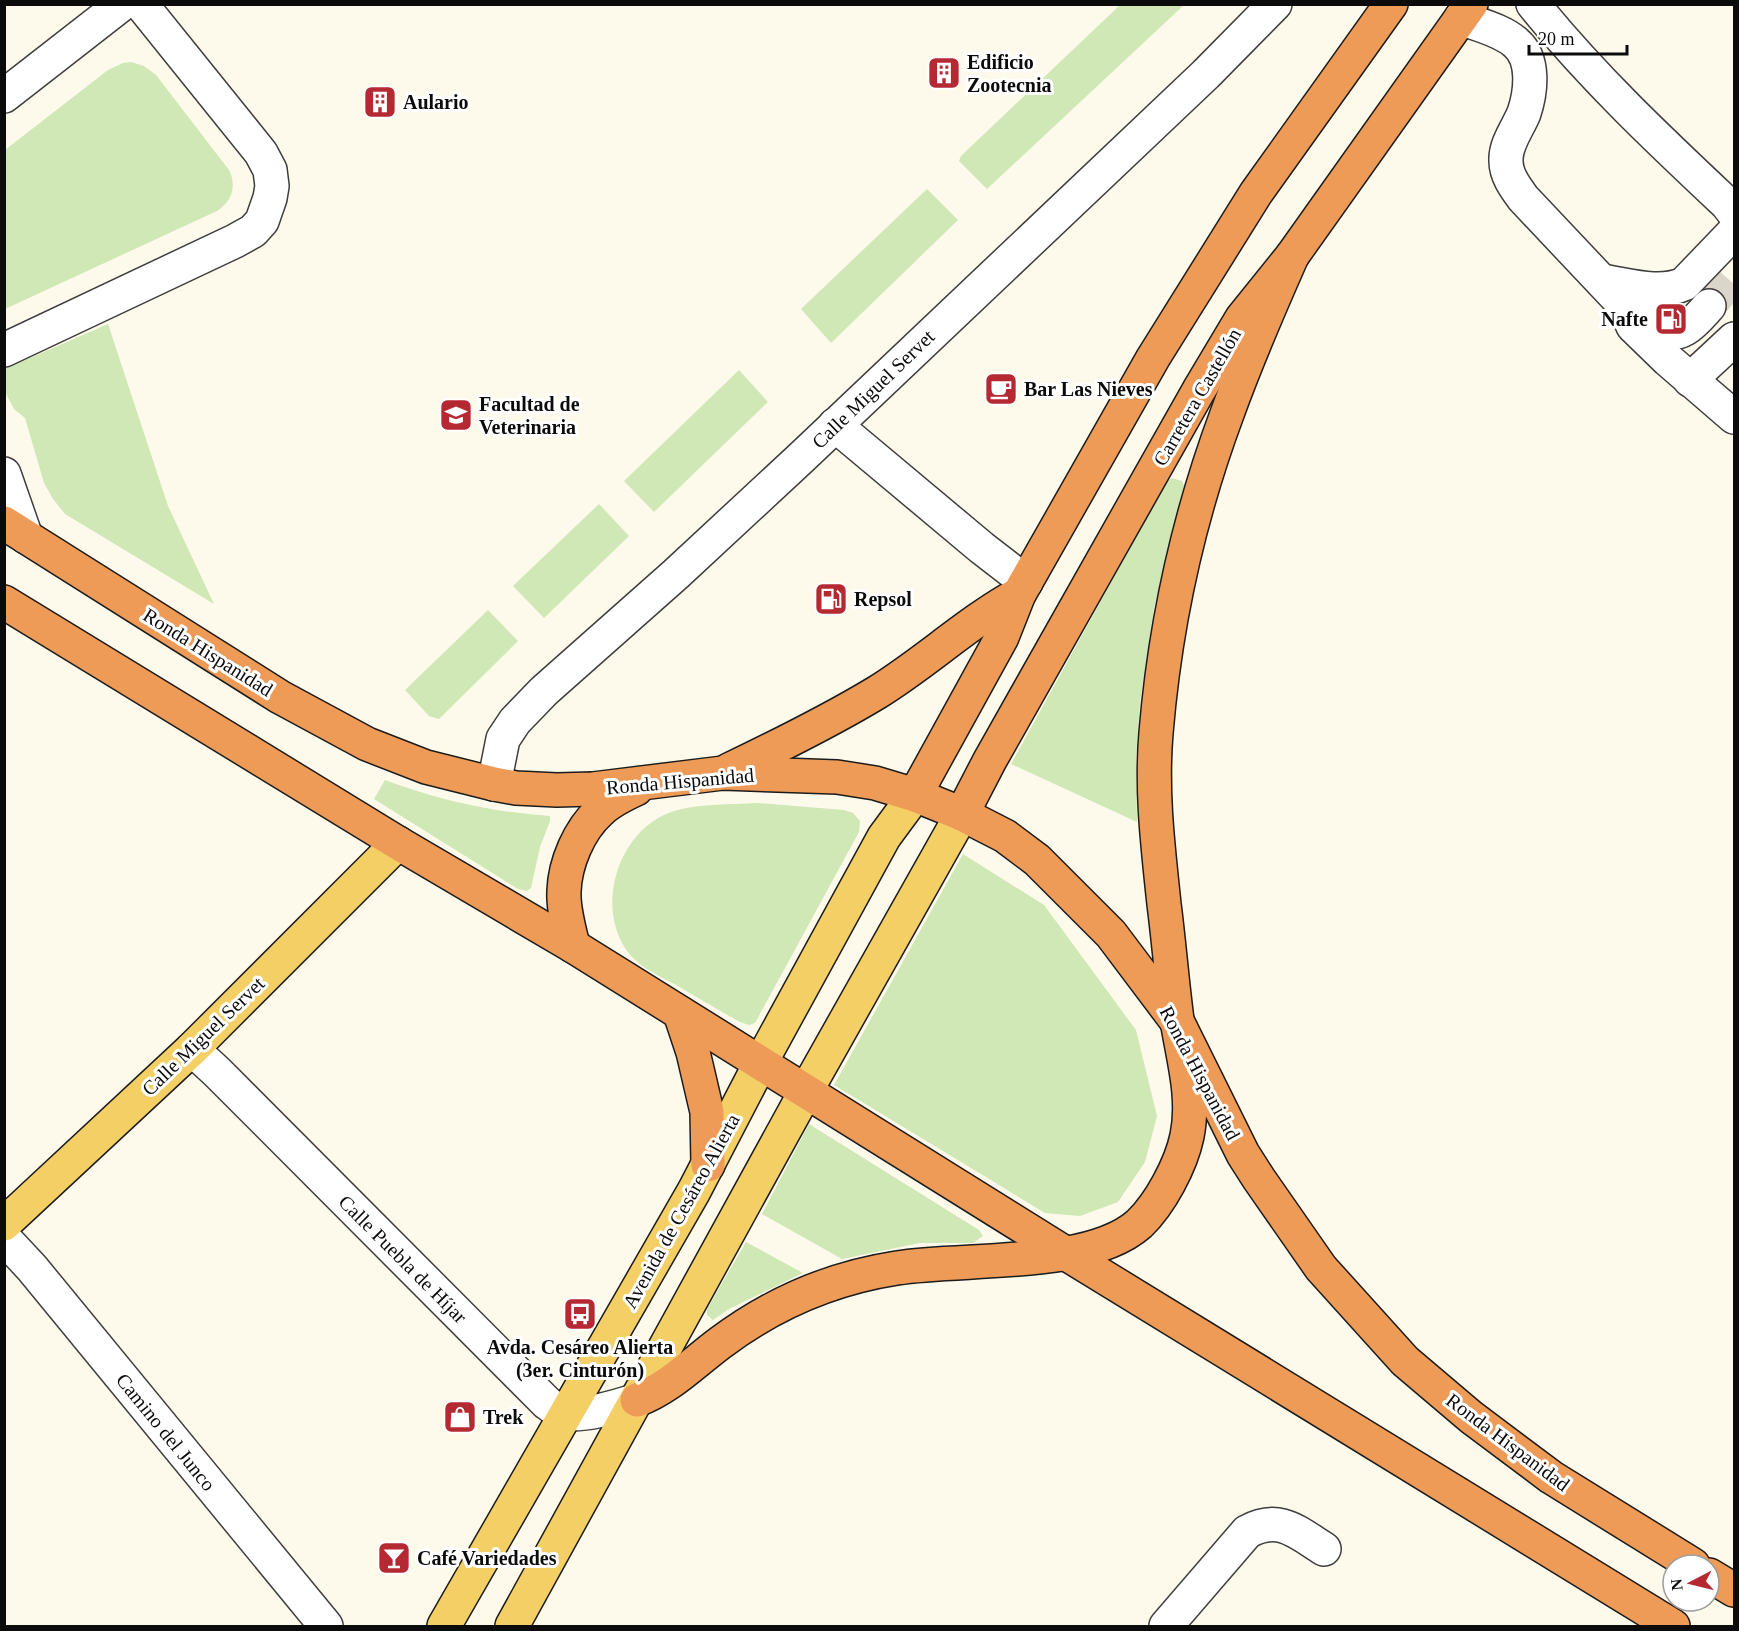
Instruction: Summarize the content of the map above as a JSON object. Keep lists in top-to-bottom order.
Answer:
{
  "streets": {
    "highway": ["Carretera Castellón", "Ronda Hispanidad"],
    "main road": ["Calle Miguel Servet", "Avenida de Cesáreo Alierta"],
    "street": ["Calle Puebla de Híjar", "Camino del Junco"]
  },
  "crossings": [
    ["Calle Miguel Servet", "Ronda Hispanidad"],
    ["Calle Miguel Servet", "Calle Puebla de Híjar"],
    ["Carretera Castellón", "Ronda Hispanidad"],
    ["Ronda Hispanidad", "Avenida de Cesáreo Alierta"],
    ["Avenida de Cesáreo Alierta", "Calle Puebla de Híjar"]
  ],
  "places": {
    "building": ["Edificio Zootecnia", "Aulario"],
    "fuel station": ["Nafte", "Repsol"],
    "cafe": ["Bar Las Nieves"],
    "school or university": ["Facultad de Veterinaria"],
    "bus stop": ["Avda. Cesáreo Alierta (3er. Cinturón)"],
    "shop": ["Trek"],
    "bar": ["Café Variedades"]
  },
  "scale_bar": "20 m",
  "north": "left"
}
